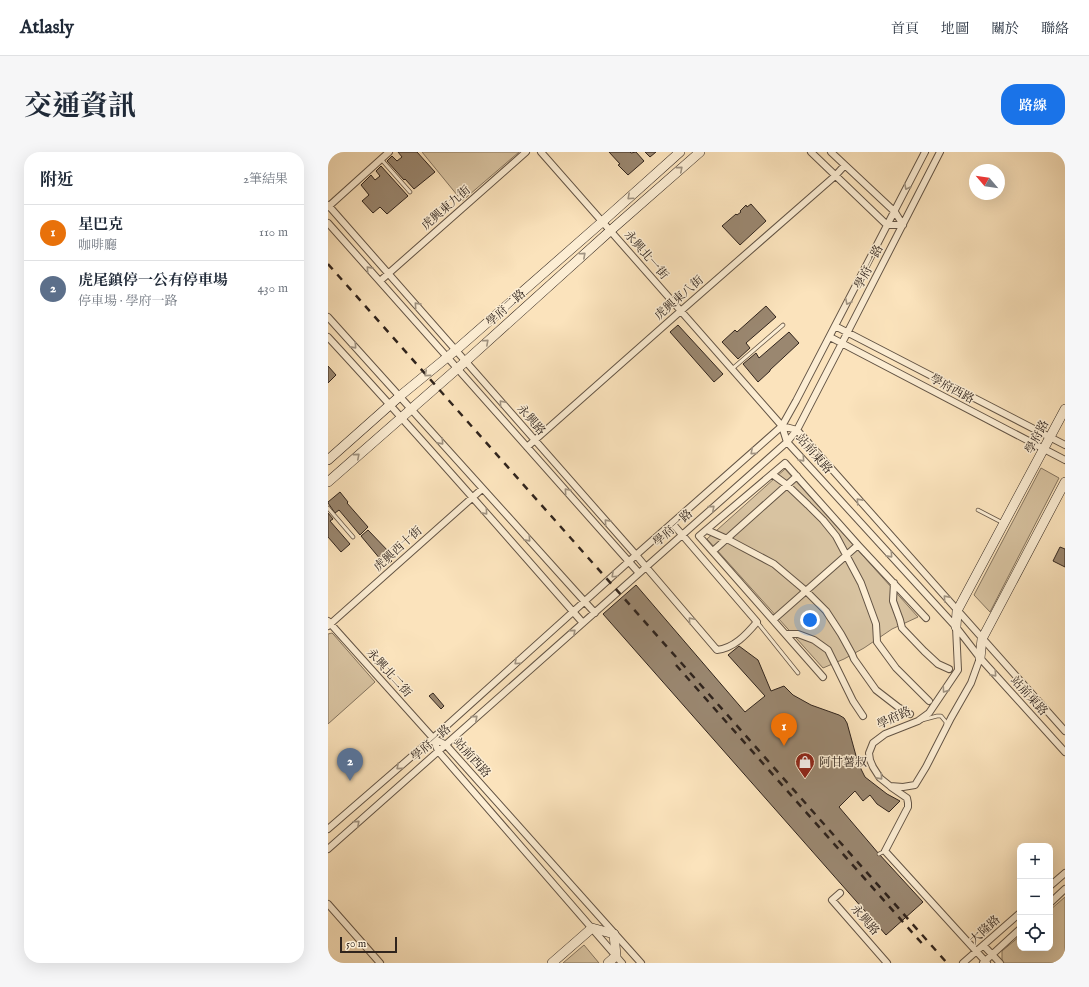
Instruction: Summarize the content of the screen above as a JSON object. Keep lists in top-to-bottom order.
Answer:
{
  "streets": {
    "street": [
      "虎興東九街",
      "永興北一街",
      "學府一路",
      "虎興東八街",
      "學府二路",
      "學府西路",
      "永興路",
      "學府路",
      "站前東路",
      "虎興西十街",
      "永興北二街",
      "站前西路",
      "大隆路"
    ]
  },
  "crossings": [
    ["虎興東九街", "永興路"],
    ["永興北一街", "學府一路"],
    ["永興北一街", "虎興東八街"],
    ["永興北一街", "學府二路"],
    ["永興北一街", "站前東路"],
    ["學府一路", "學府西路"],
    ["學府一路", "永興路"],
    ["學府一路", "站前東路"],
    ["學府一路", "永興北二街"],
    ["學府一路", "站前西路"],
    ["虎興東八街", "永興路"],
    ["學府二路", "永興路"],
    ["學府西路", "學府路"],
    ["學府路", "站前東路"],
    ["虎興西十街", "永興北二街"],
    ["永興北二街", "站前西路"]
  ],
  "places": {
    "shop": ["阿甘薯叔"]
  },
  "scale_bar": "50 m",
  "north": "top left",
  "page": {
    "header": "Atlasly",
    "nav": [
      "首頁",
      "地圖",
      "關於",
      "聯絡"
    ],
    "title": "交通資訊",
    "buttons": "路線",
    "heading": ["附近", "2筆結果"],
    "list": [
      {
        "mark": "1",
        "name": "星巴克",
        "note": "咖啡廳",
        "value": "110 m"
      },
      {
        "mark": "2",
        "name": "虎尾鎮停一公有停車場",
        "note": "停車場 · 學府一路",
        "value": "430 m"
      }
    ],
    "pins": ["1", "2"],
    "map_buttons": ["+", "−"],
    "scale": "50 m"
  }
}
